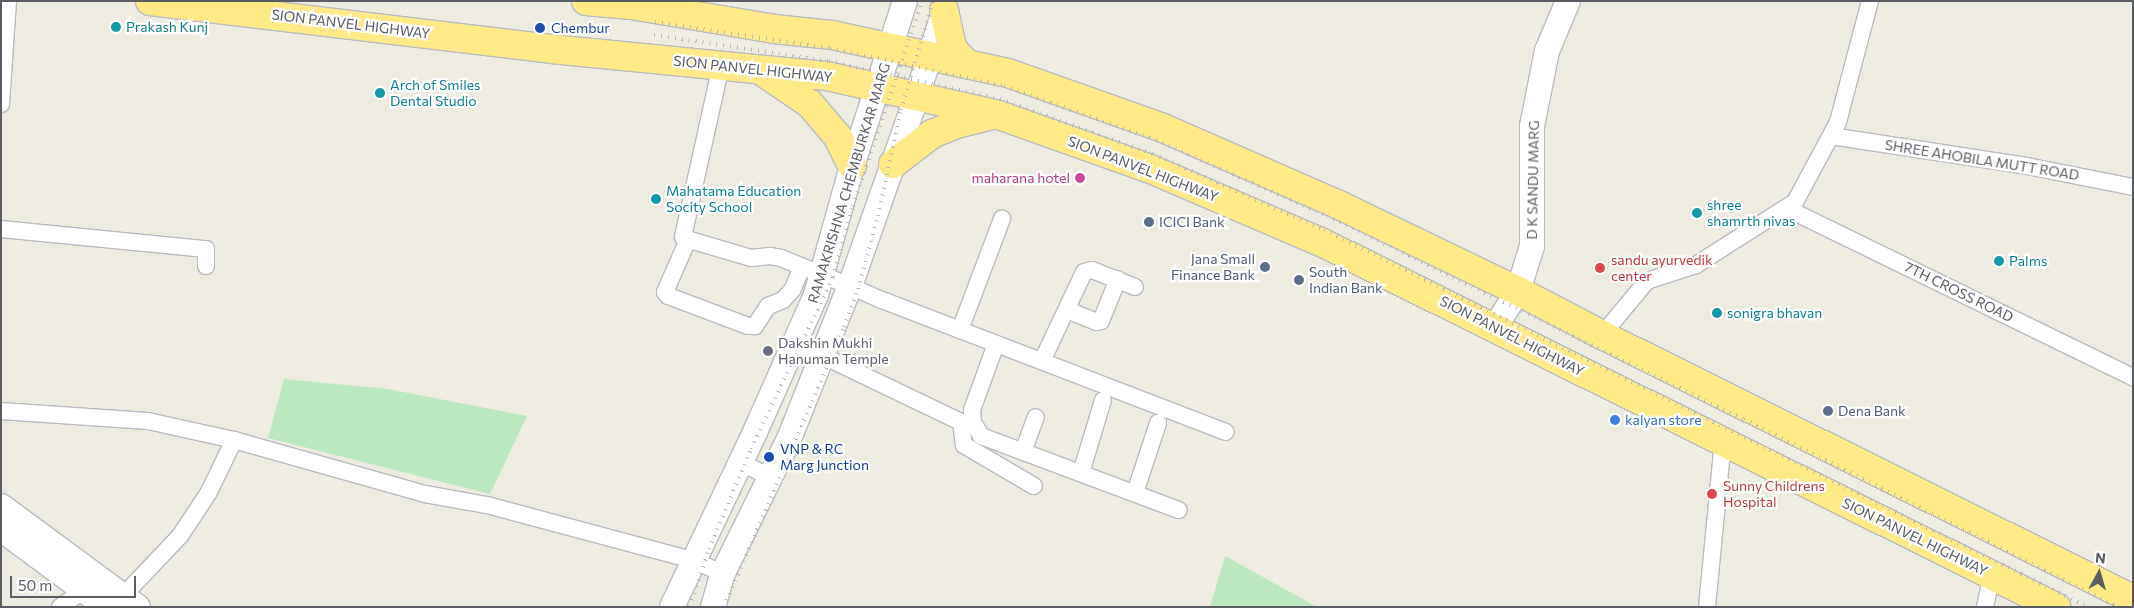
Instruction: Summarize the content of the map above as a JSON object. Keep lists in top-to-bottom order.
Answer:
{
  "streets": {
    "highway": ["SION PANVEL HIGHWAY"],
    "main road": ["D K SANDU MARG", "RAMAKRISHNA CHEMBURKAR MARG"],
    "street": ["SHREE AHOBILA MUTT ROAD", "7TH CROSS ROAD"]
  },
  "crossings": [
    ["SION PANVEL HIGHWAY", "D K SANDU MARG"],
    ["SION PANVEL HIGHWAY", "RAMAKRISHNA CHEMBURKAR MARG"]
  ],
  "places": [
    "Prakash Kunj",
    "Chembur",
    "Arch of Smiles Dental Studio",
    "maharana hotel",
    "Mahatama Education Socity School",
    "shree shamrth nivas",
    "ICICI Bank",
    "Palms",
    "Jana Small Finance Bank",
    "sandu ayurvedik center",
    "South Indian Bank",
    "sonigra bhavan",
    "Dakshin Mukhi Hanuman Temple",
    "Dena Bank",
    "kalyan store",
    "VNP & RC Marg Junction",
    "Sunny Childrens Hospital"
  ],
  "scale_bar": "50 m",
  "north": "top"
}
